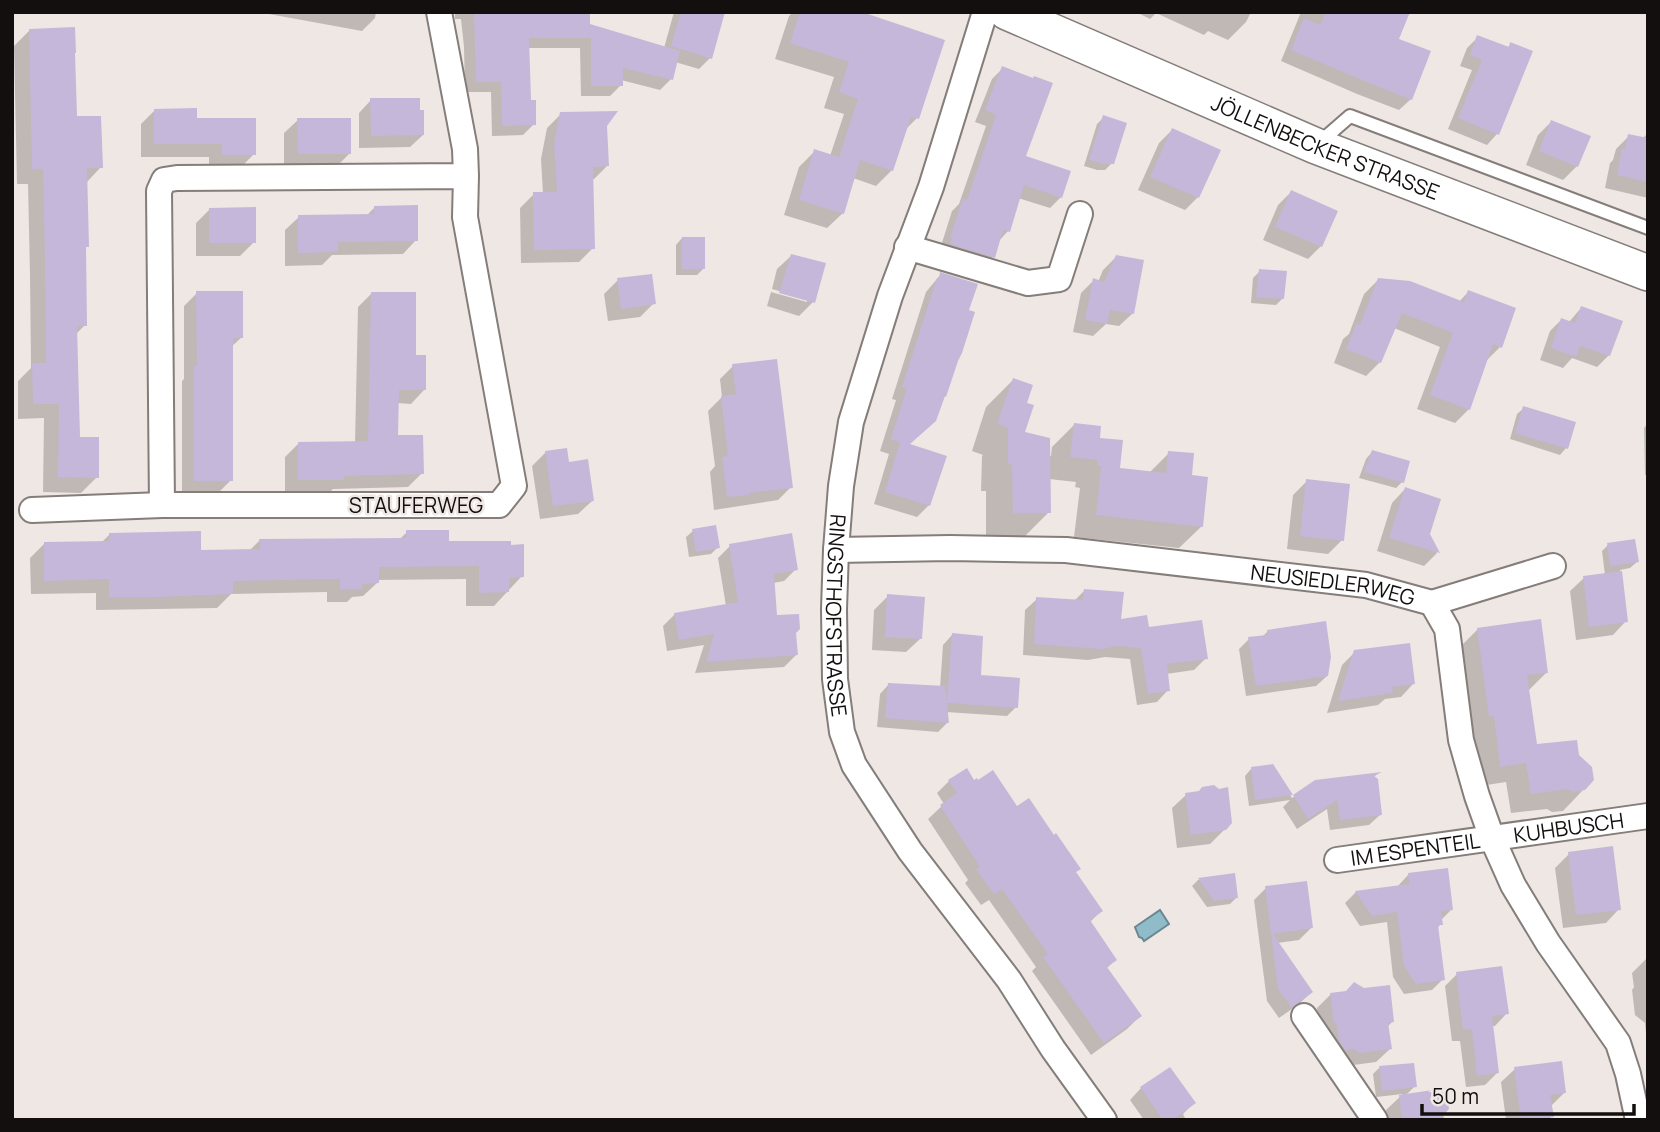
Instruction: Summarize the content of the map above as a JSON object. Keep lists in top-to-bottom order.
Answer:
{
  "streets": {
    "main road": ["JÖLLENBECKER STRASSE"],
    "street": [
      "STAUFERWEG",
      "NEUSIEDLERWEG",
      "RINGSTHOFSTRASSE",
      "KUHBUSCH",
      "IM ESPENTEIL"
    ]
  },
  "crossings": [
    ["NEUSIEDLERWEG", "RINGSTHOFSTRASSE"],
    ["NEUSIEDLERWEG", "KUHBUSCH"],
    ["NEUSIEDLERWEG", "IM ESPENTEIL"],
    ["KUHBUSCH", "IM ESPENTEIL"]
  ],
  "scale_bar": "50 m"
}
